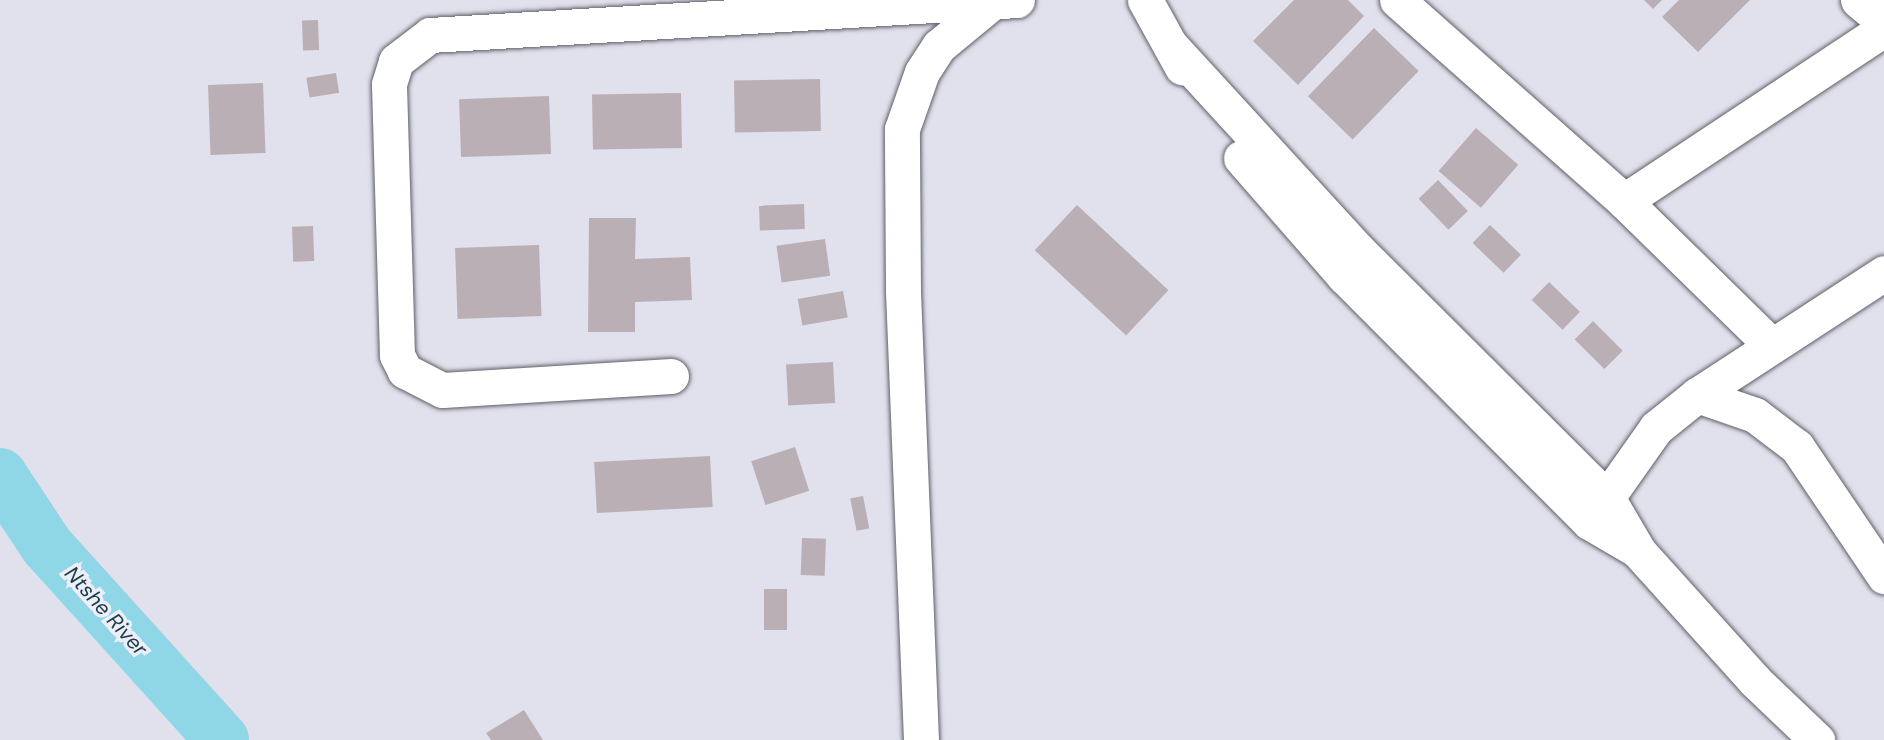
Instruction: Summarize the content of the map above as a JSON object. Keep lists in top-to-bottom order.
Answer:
{
  "water": ["Ntshe River"]
}
